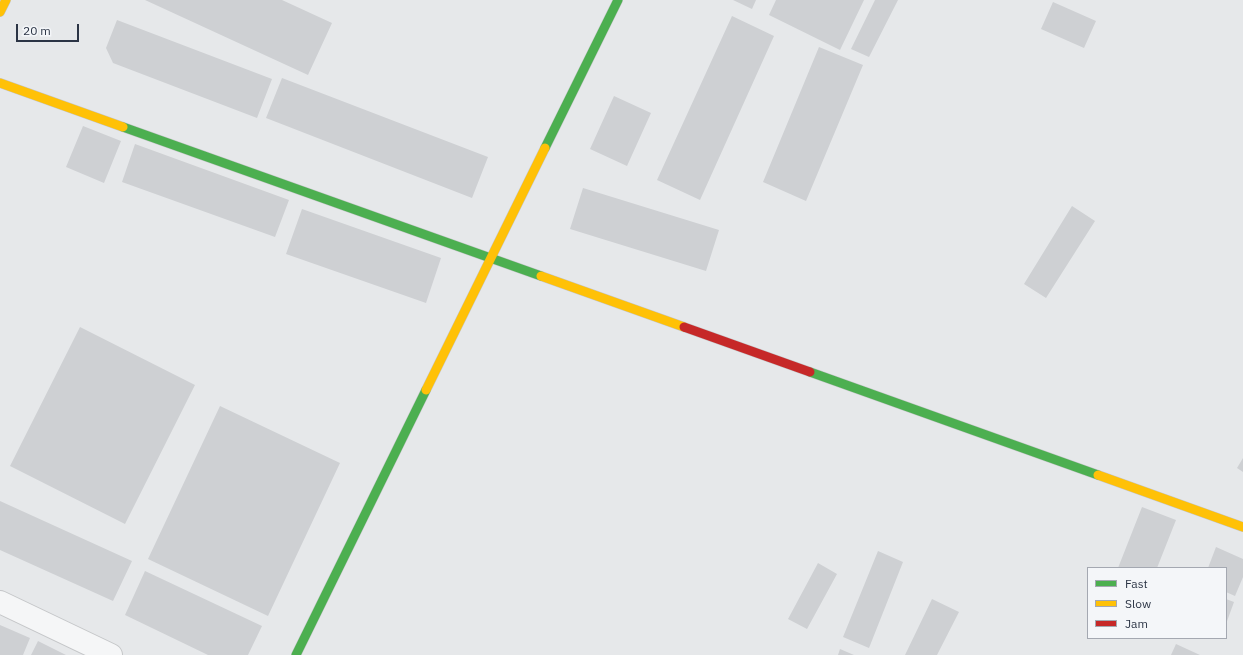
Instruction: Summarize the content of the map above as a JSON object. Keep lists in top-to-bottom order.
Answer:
{
  "legend": ["Fast", "Slow", "Jam"],
  "scale_bar": "20 m"
}
